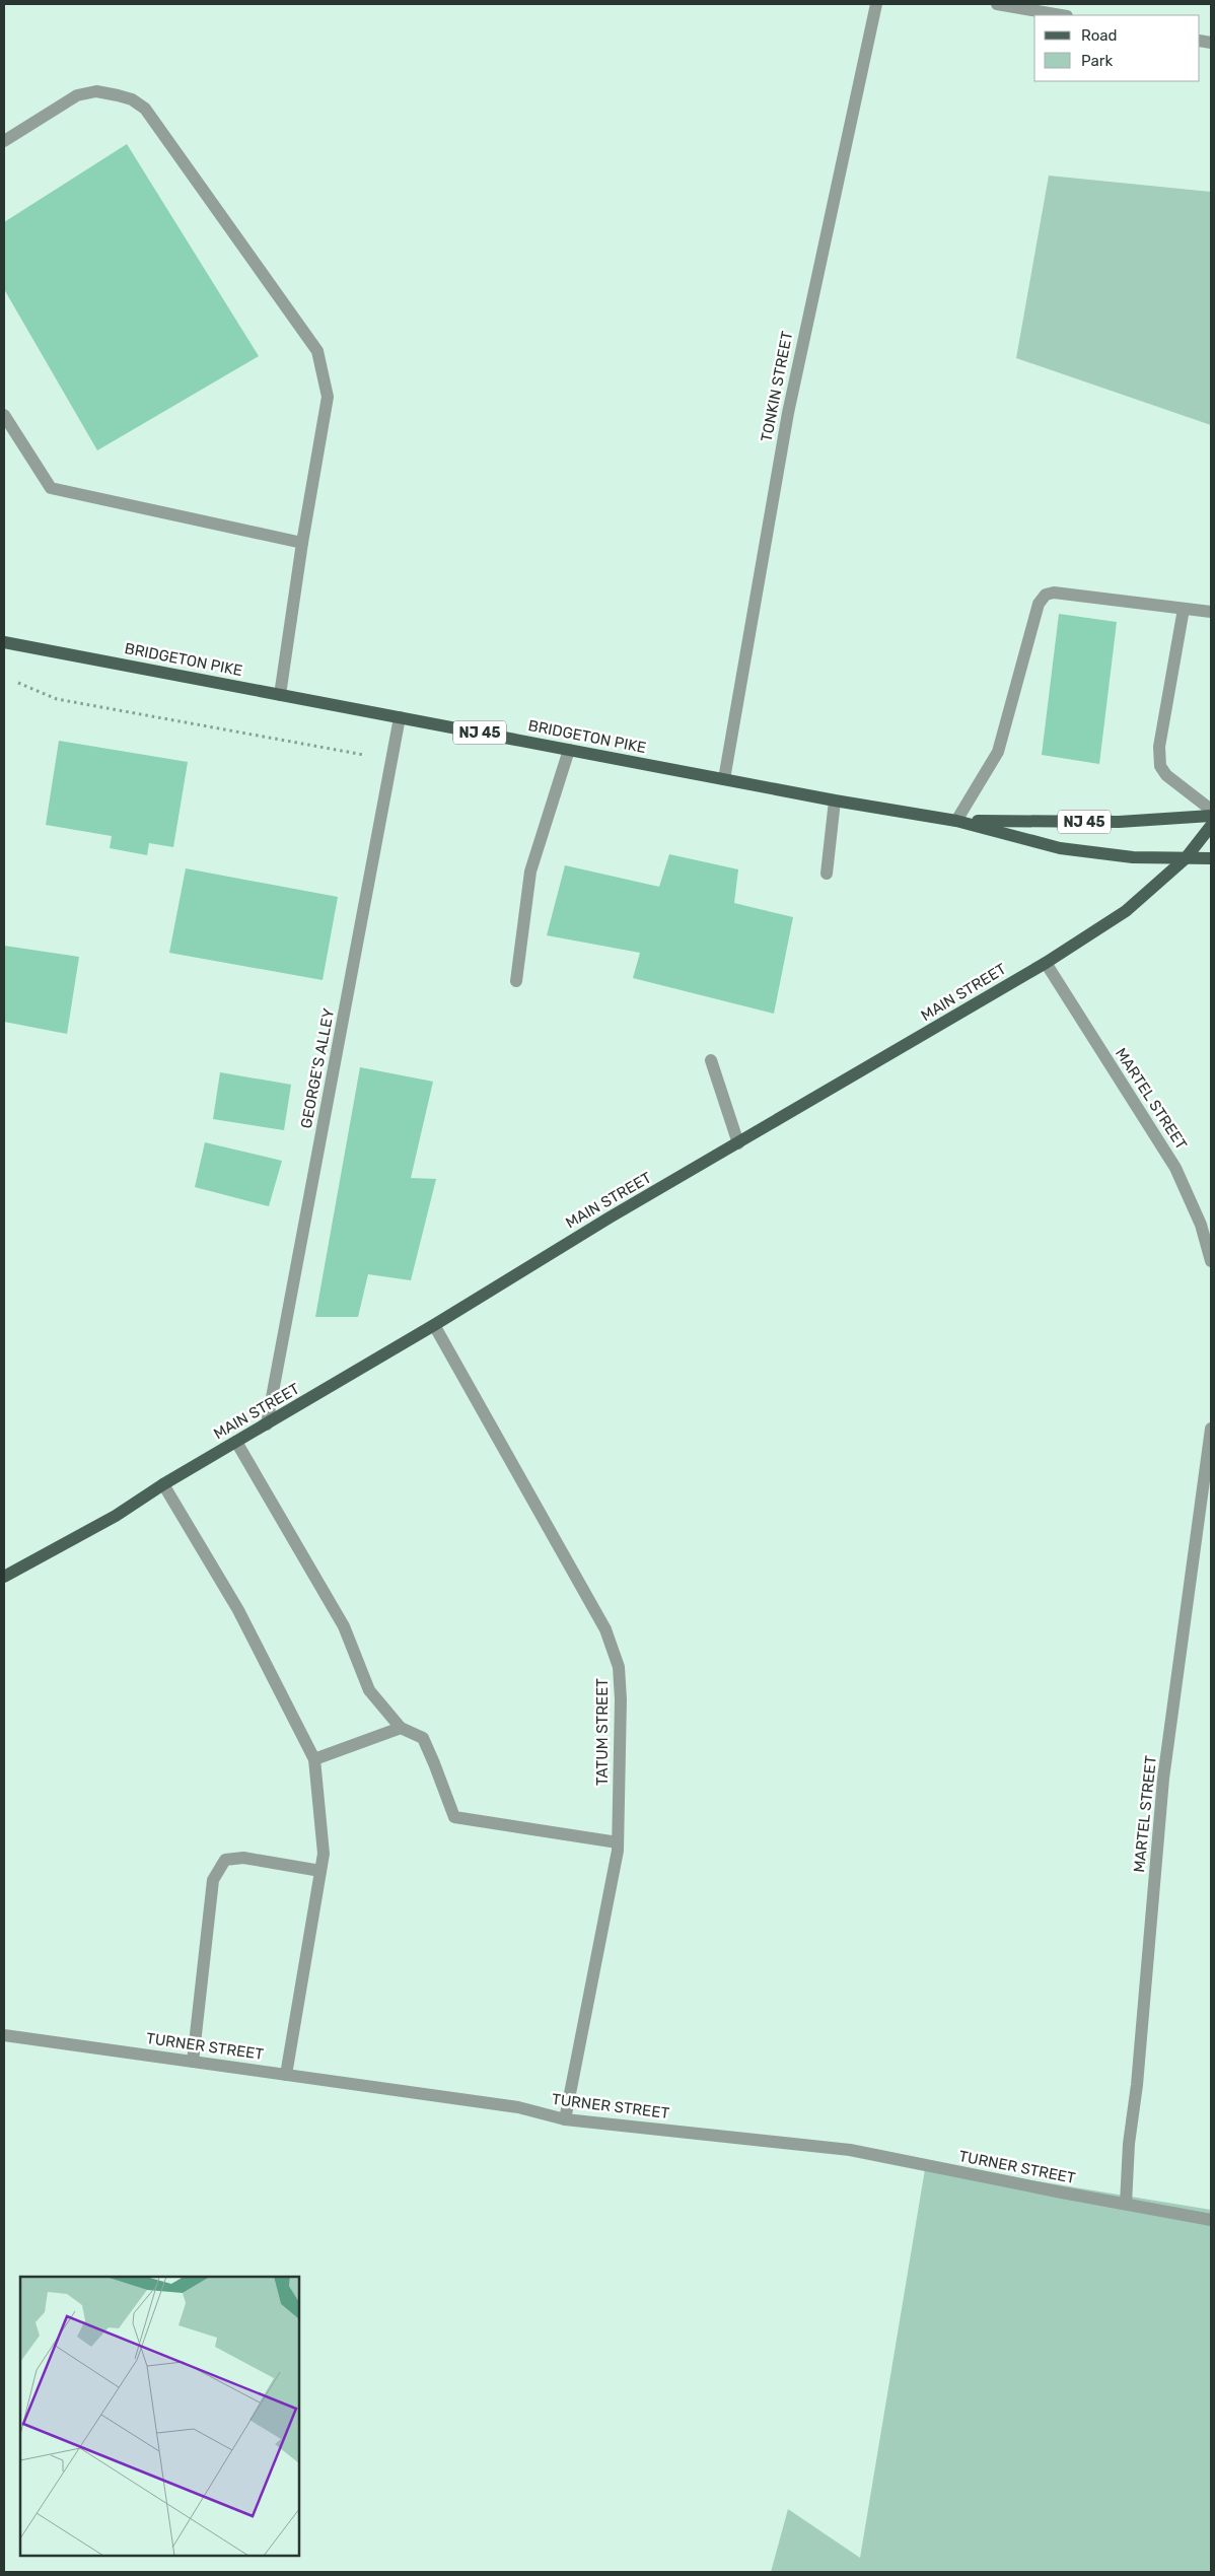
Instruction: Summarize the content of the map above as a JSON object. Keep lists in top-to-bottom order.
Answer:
{
  "streets": {
    "main road": ["BRIDGETON PIKE", "NJ 45", "MAIN STREET"],
    "street": [
      "TONKIN STREET",
      "GEORGE'S ALLEY",
      "MARTEL STREET",
      "TATUM STREET",
      "TURNER STREET"
    ]
  },
  "crossings": [
    ["TONKIN STREET", "BRIDGETON PIKE"],
    ["BRIDGETON PIKE", "NJ 45"],
    ["BRIDGETON PIKE", "MAIN STREET"],
    ["BRIDGETON PIKE", "GEORGE'S ALLEY"],
    ["NJ 45", "MAIN STREET"],
    ["MAIN STREET", "GEORGE'S ALLEY"],
    ["MAIN STREET", "MARTEL STREET"],
    ["MAIN STREET", "TATUM STREET"],
    ["MARTEL STREET", "TURNER STREET"],
    ["TATUM STREET", "TURNER STREET"]
  ],
  "legend": ["Road", "Park"]
}
